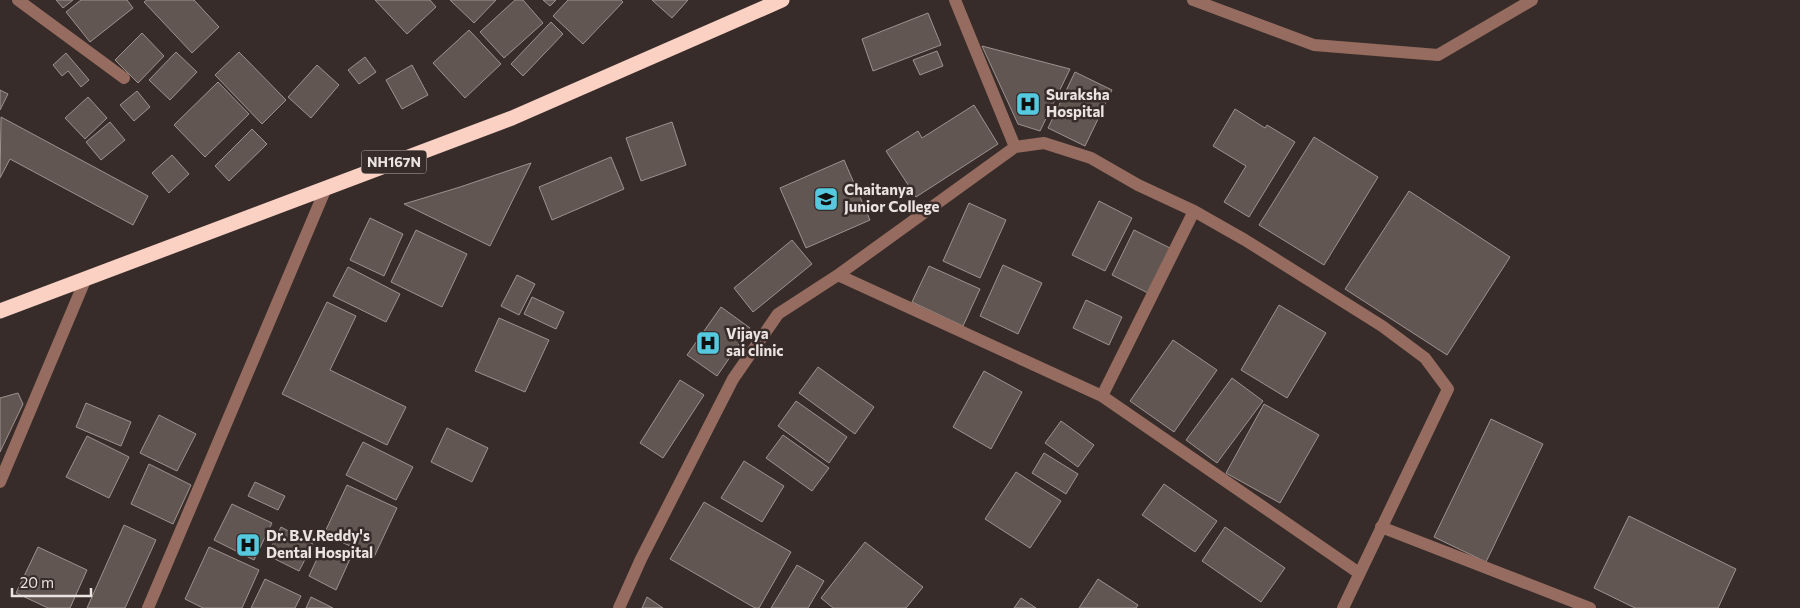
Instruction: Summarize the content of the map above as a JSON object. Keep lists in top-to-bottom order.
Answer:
{
  "streets": {
    "highway": ["NH167N"]
  },
  "places": {
    "hospital": ["Suraksha Hospital", "Vijaya sai clinic", "Dr. B.V.Reddy's Dental Hospital"],
    "school or university": ["Chaitanya Junior College"]
  },
  "scale_bar": "20 m"
}
